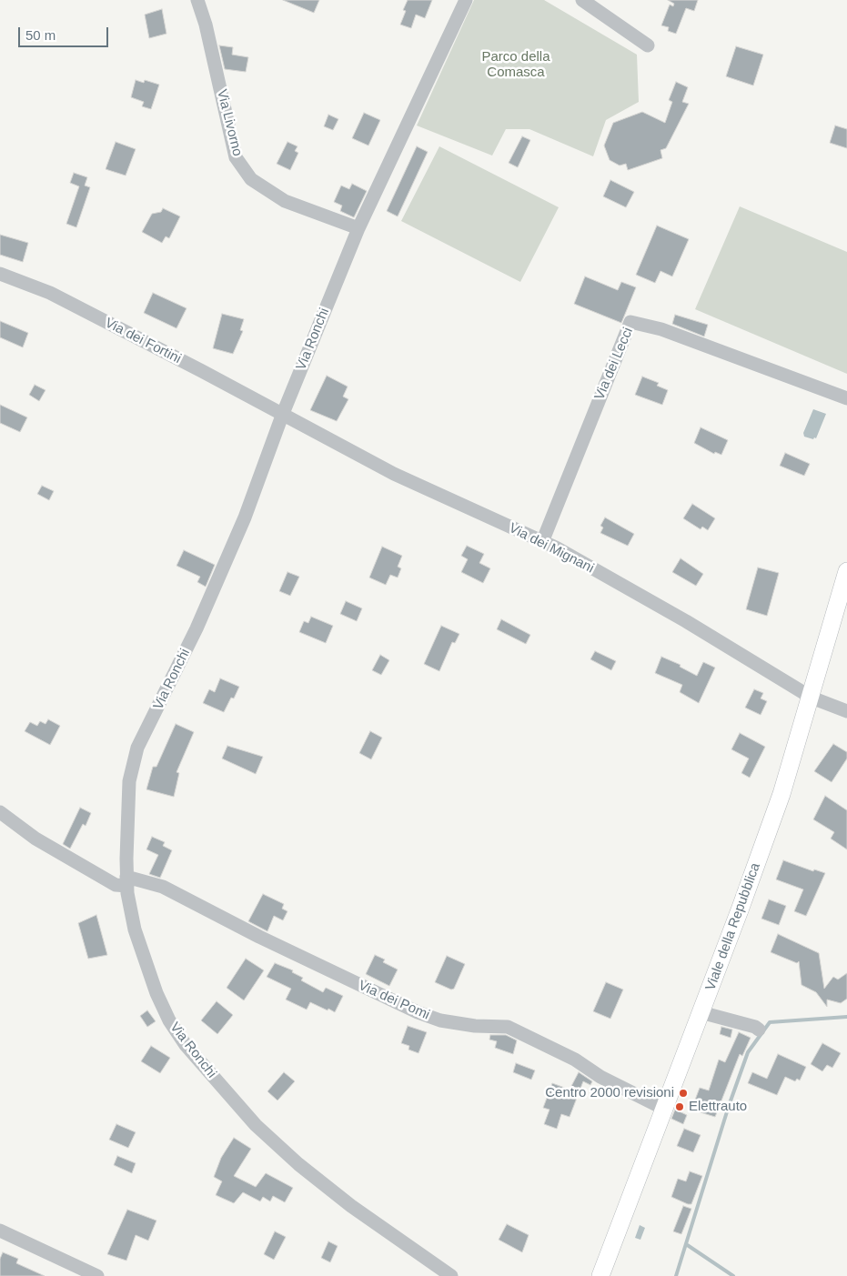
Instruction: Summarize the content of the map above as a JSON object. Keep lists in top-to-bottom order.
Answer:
{
  "streets": {
    "main road": ["Viale della Repubblica"],
    "street": [
      "Via Livorno",
      "Via Ronchi",
      "Via dei Fortini",
      "Via dei Lecci",
      "Via dei Mignani",
      "Via dei Pomi"
    ]
  },
  "crossings": [
    ["Via Livorno", "Via Ronchi"],
    ["Via Ronchi", "Via dei Fortini"],
    ["Via Ronchi", "Via dei Mignani"],
    ["Via Ronchi", "Via dei Pomi"],
    ["Via dei Fortini", "Via dei Mignani"],
    ["Via dei Lecci", "Via dei Mignani"],
    ["Via dei Mignani", "Viale della Repubblica"],
    ["Viale della Repubblica", "Via dei Pomi"]
  ],
  "parks": ["Parco della Comasca"],
  "places": ["Centro 2000 revisioni", "Elettrauto"],
  "scale_bar": "50 m"
}
